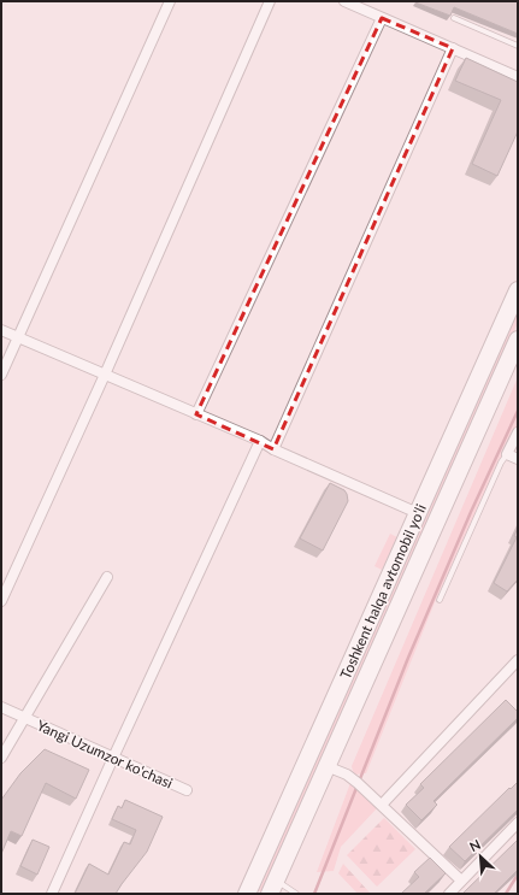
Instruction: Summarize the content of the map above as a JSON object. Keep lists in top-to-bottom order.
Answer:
{
  "streets": {
    "highway": ["Toshkent halqa avtomobil yo'li"],
    "street": ["Yangi Uzumzor ko'chasi"]
  },
  "north": "top left"
}
